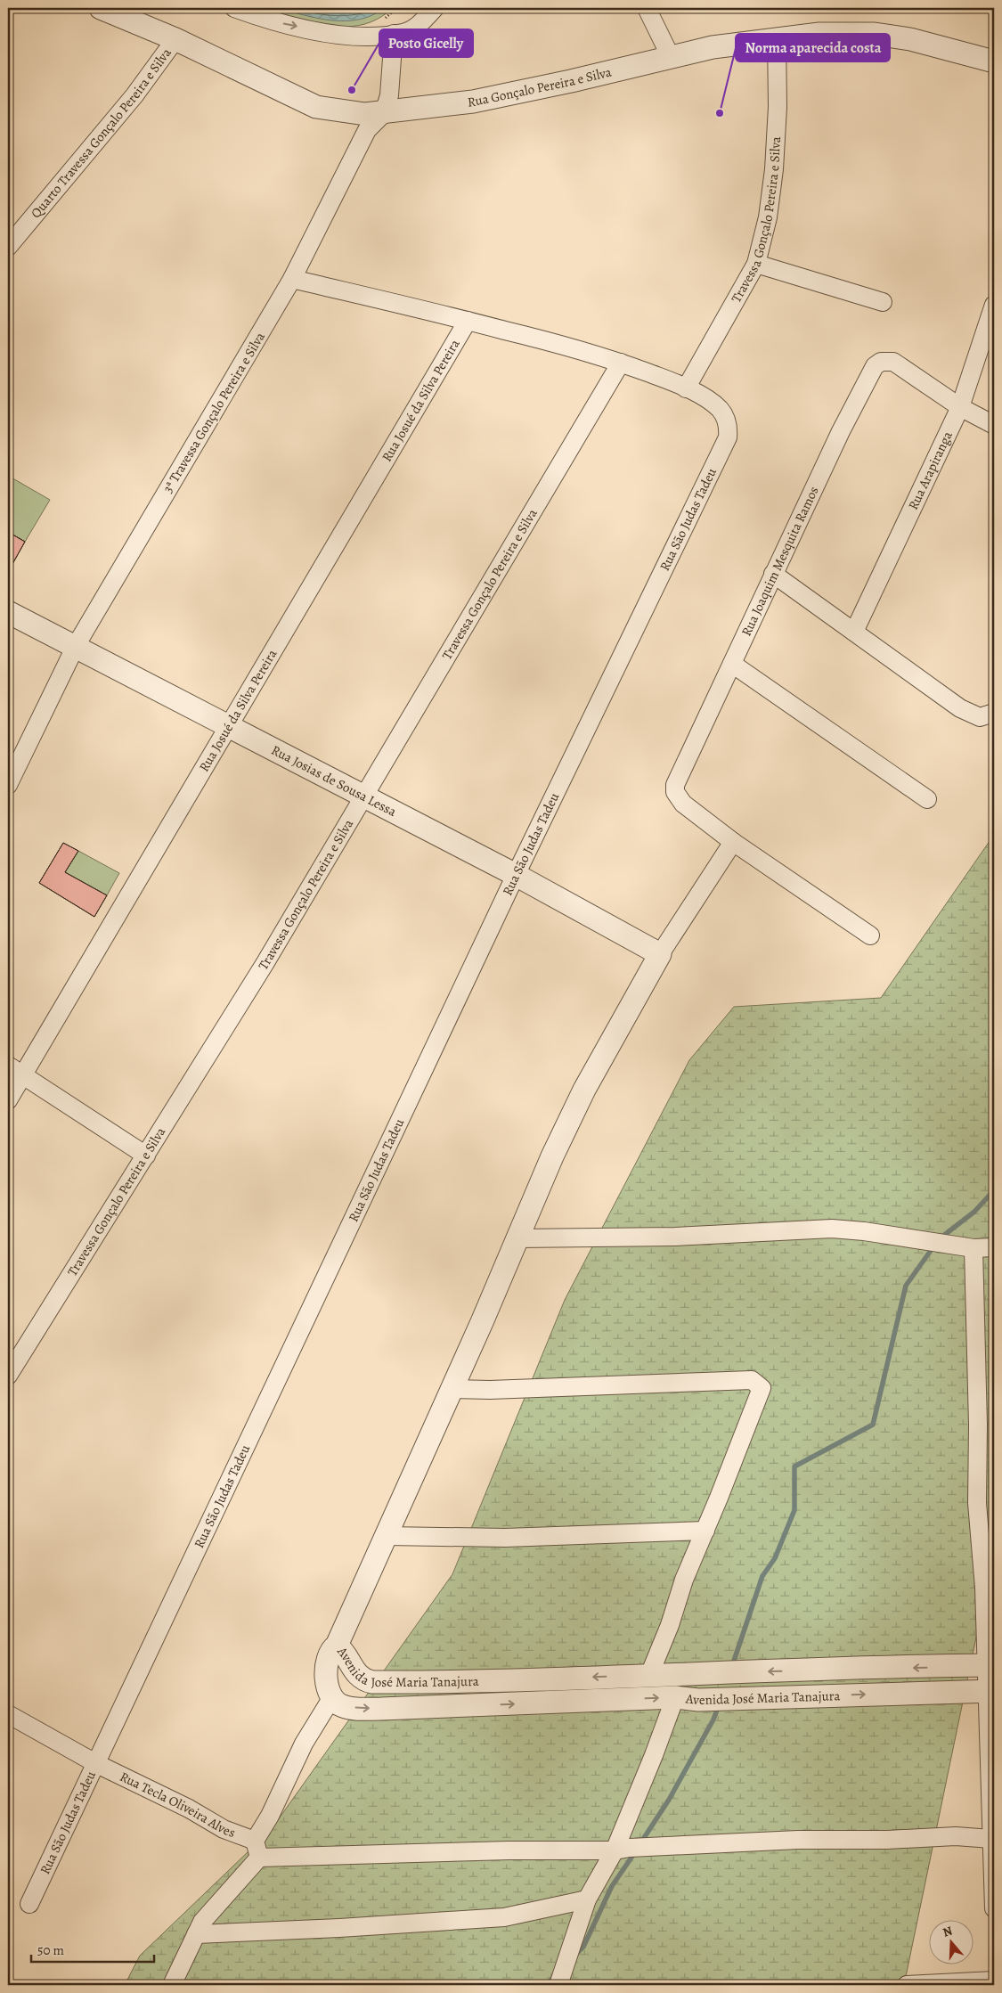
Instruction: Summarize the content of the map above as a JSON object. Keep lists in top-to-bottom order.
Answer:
{
  "streets": {
    "street": [
      "Rua Gonçalo Pereira e Silva",
      "Quarto Travessa Gonçalo Pereira e Silva",
      "Travessa Gonçalo Pereira e Silva",
      "Rua Josué da Silva Pereira",
      "3ª Travessa Gonçalo Pereira e Silva",
      "Rua Arapiranga",
      "Rua São Judas Tadeu",
      "Rua Joaquim Mesquita Ramos",
      "Rua Josias de Sousa Lessa",
      "Avenida José Maria Tanajura",
      "Rua Tecla Oliveira Alves"
    ]
  },
  "crossings": [
    ["Rua Gonçalo Pereira e Silva", "Quarto Travessa Gonçalo Pereira e Silva"],
    ["Rua Gonçalo Pereira e Silva", "Travessa Gonçalo Pereira e Silva"],
    ["Rua Gonçalo Pereira e Silva", "3ª Travessa Gonçalo Pereira e Silva"],
    ["Travessa Gonçalo Pereira e Silva", "Rua São Judas Tadeu"],
    ["Travessa Gonçalo Pereira e Silva", "Rua Josias de Sousa Lessa"],
    ["Rua Josué da Silva Pereira", "Rua Josias de Sousa Lessa"],
    ["3ª Travessa Gonçalo Pereira e Silva", "Rua Josias de Sousa Lessa"],
    ["Rua Arapiranga", "Rua Joaquim Mesquita Ramos"],
    ["Rua São Judas Tadeu", "Rua Josias de Sousa Lessa"],
    ["Rua São Judas Tadeu", "Rua Tecla Oliveira Alves"]
  ],
  "places": ["Posto Gicelly", "Norma aparecida costa"],
  "scale_bar": "50 m",
  "north": "top"
}
